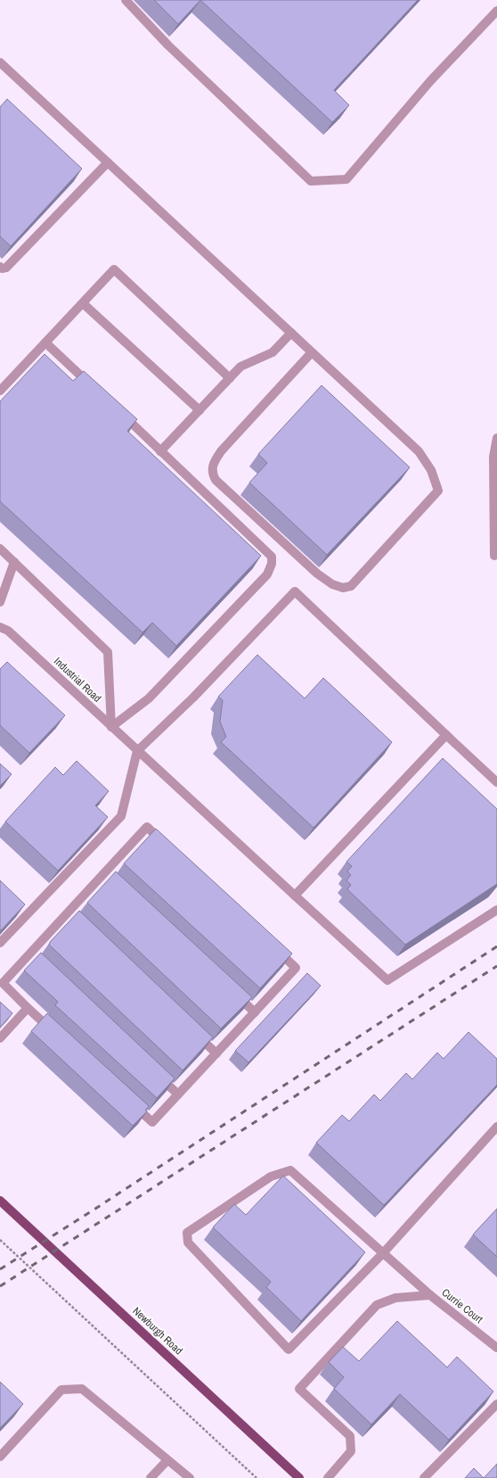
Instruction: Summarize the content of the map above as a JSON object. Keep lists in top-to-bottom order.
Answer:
{
  "streets": {
    "main road": ["Newburgh Road"],
    "street": ["Industrial Road", "Currie Court"]
  }
}
